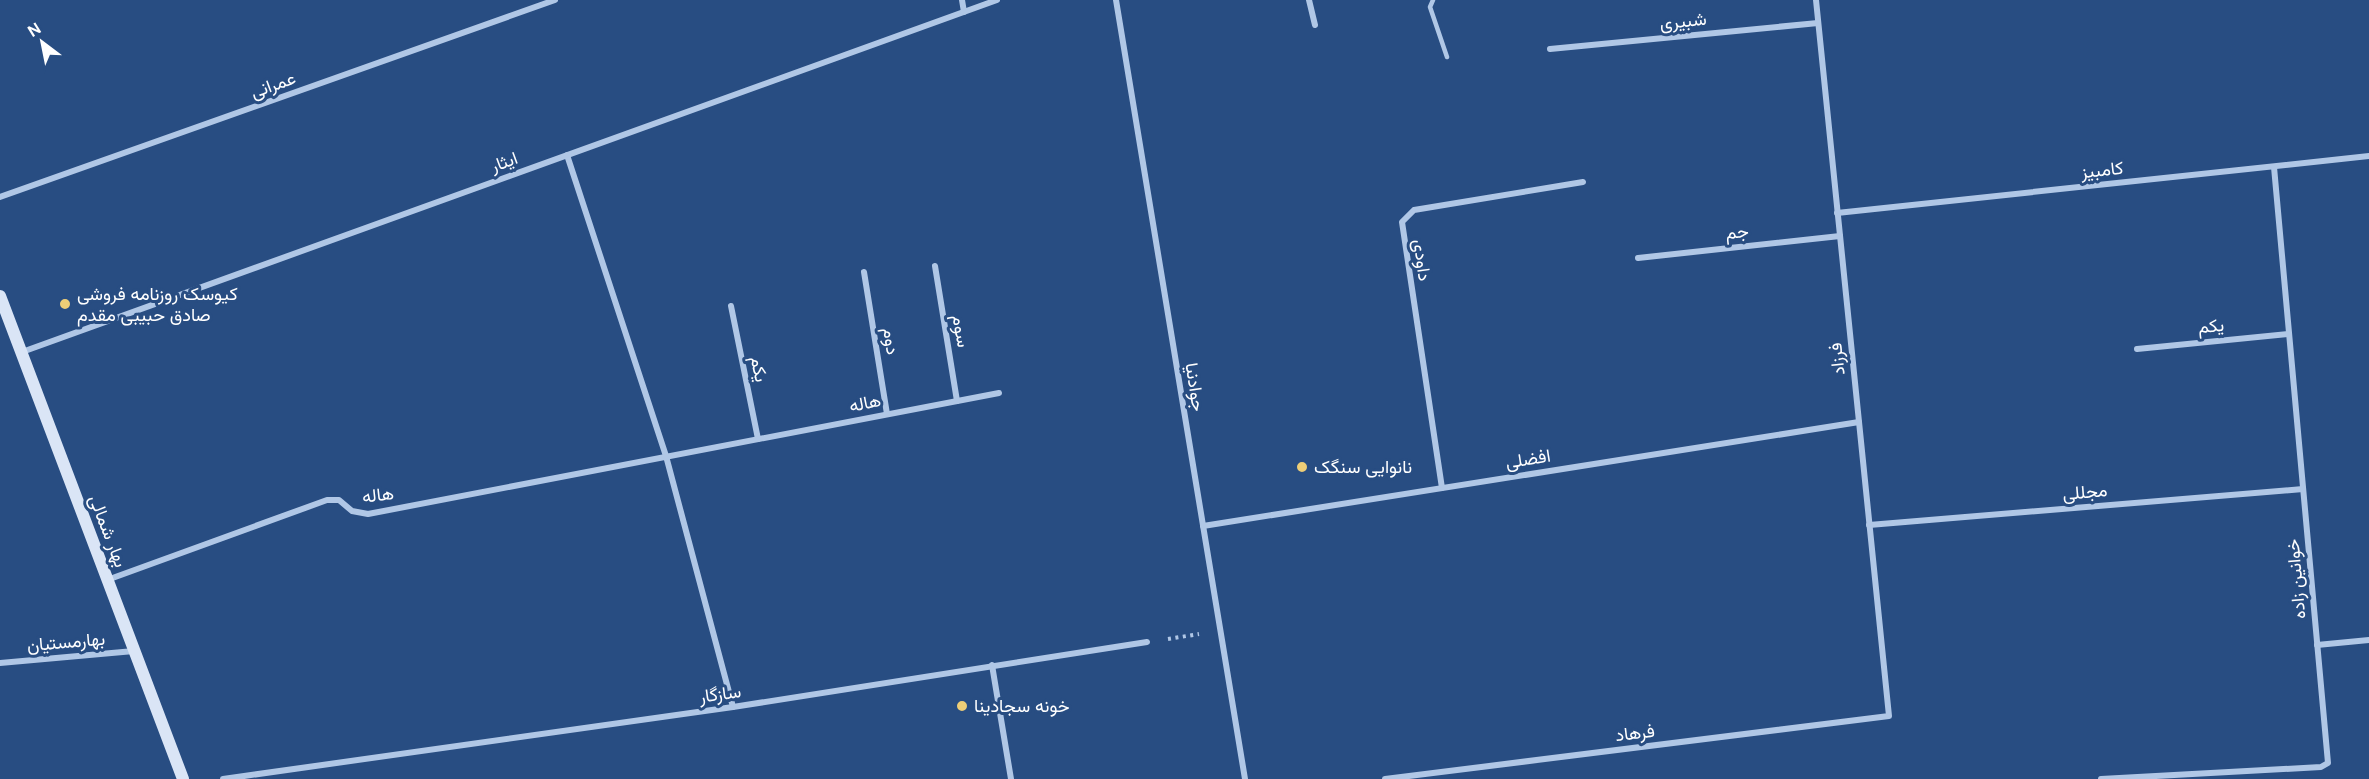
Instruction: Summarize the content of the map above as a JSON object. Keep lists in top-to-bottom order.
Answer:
{
  "streets": {
    "main road": ["بهار شمالی"],
    "street": [
      "شبیری",
      "عمرانی",
      "ایثار",
      "کامبیز",
      "جم",
      "داودی",
      "یکم",
      "سوم",
      "دوم",
      "فرزاد",
      "جوادنیا",
      "هاله",
      "افضلی",
      "مجللی",
      "خوانین زاده",
      "بهارمستیان",
      "سازگار",
      "فرهاد"
    ]
  },
  "crossings": [
    ["شبیری", "فرزاد"],
    ["ایثار", "بهار شمالی"],
    ["کامبیز", "فرزاد"],
    ["کامبیز", "خوانین زاده"],
    ["جم", "فرزاد"],
    ["داودی", "افضلی"],
    ["یکم", "هاله"],
    ["یکم", "خوانین زاده"],
    ["سوم", "هاله"],
    ["دوم", "هاله"],
    ["فرزاد", "افضلی"],
    ["فرزاد", "مجللی"],
    ["فرزاد", "فرهاد"],
    ["جوادنیا", "افضلی"],
    ["هاله", "بهار شمالی"],
    ["مجللی", "خوانین زاده"],
    ["بهار شمالی", "بهارمستیان"]
  ],
  "places": ["کیوسک روزنامه فروشی صادق حبیبی مقدم", "نانوایی سنگک", "خونه سجادینا"],
  "north": "top left"
}
